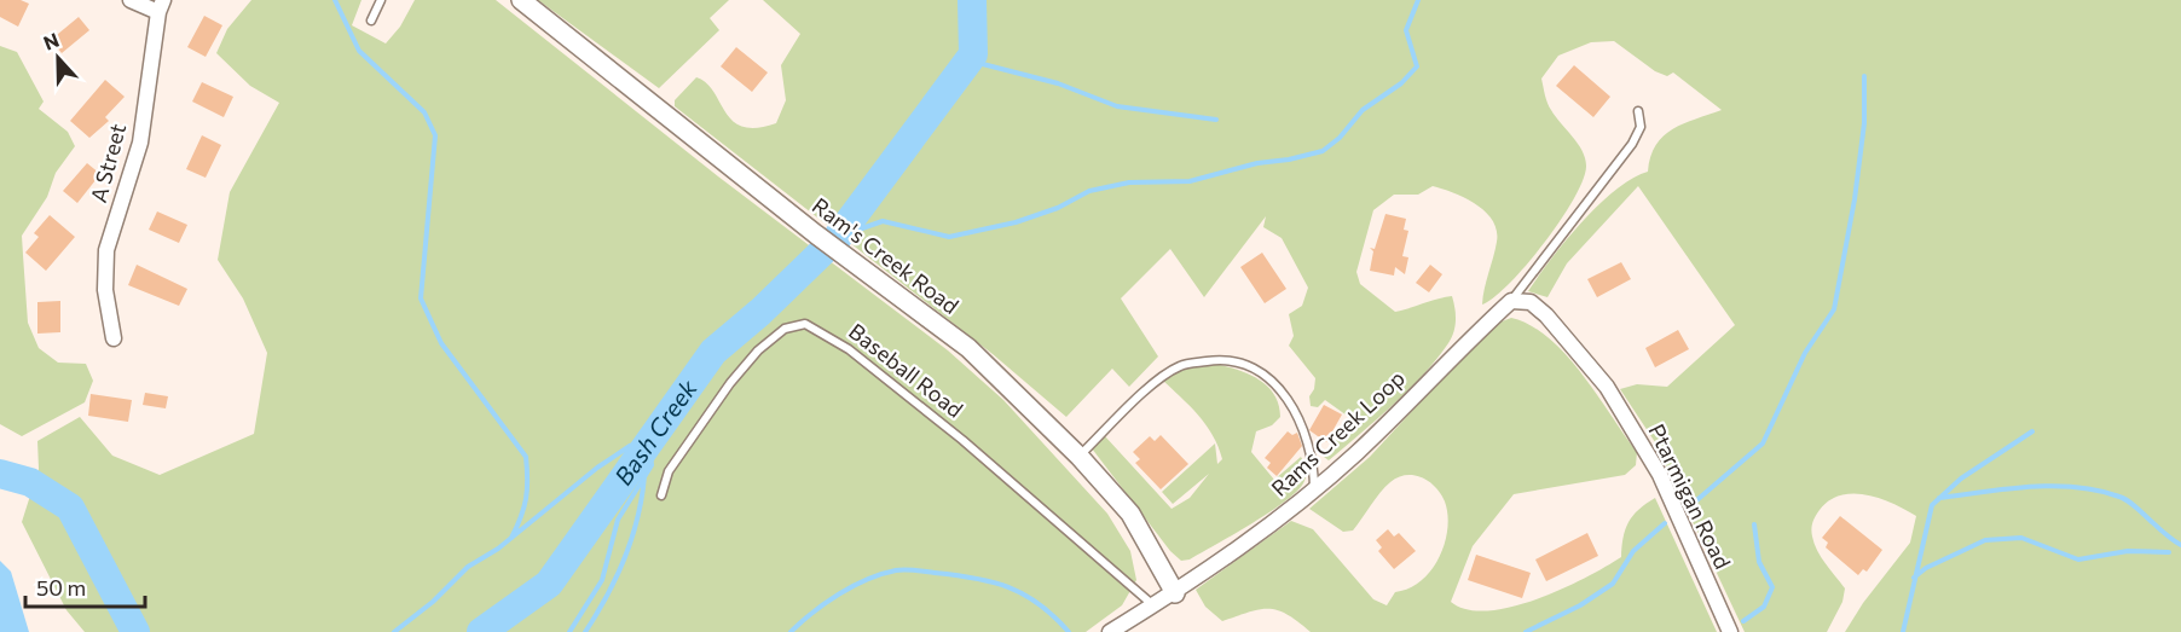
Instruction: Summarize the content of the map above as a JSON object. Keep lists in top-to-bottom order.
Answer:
{
  "streets": {
    "street": [
      "A Street",
      "Ram's Creek Road",
      "Rams Creek Loop",
      "Ptarmigan Road"
    ],
    "lane": ["Baseball Road"]
  },
  "crossings": [
    ["Ram's Creek Road", "Rams Creek Loop"],
    ["Baseball Road", "Rams Creek Loop"],
    ["Rams Creek Loop", "Ptarmigan Road"]
  ],
  "water": ["Bash Creek"],
  "scale_bar": "50 m",
  "north": "top"
}
